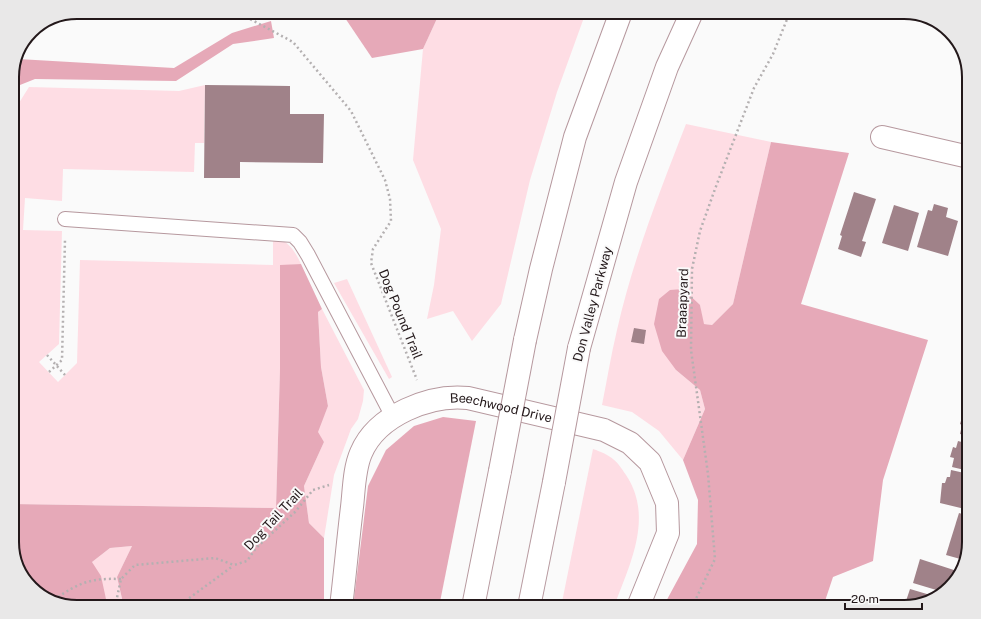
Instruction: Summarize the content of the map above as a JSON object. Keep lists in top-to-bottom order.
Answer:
{
  "streets": {
    "main road": ["Don Valley Parkway", "Beechwood Drive"],
    "path": ["Braaapyard", "Dog Pound Trail", "Dog Tail Trail"]
  },
  "crossings": [
    ["Dog Pound Trail", "Beechwood Drive"],
    ["Beechwood Drive", "Dog Tail Trail"]
  ],
  "scale_bar": "20 m"
}
